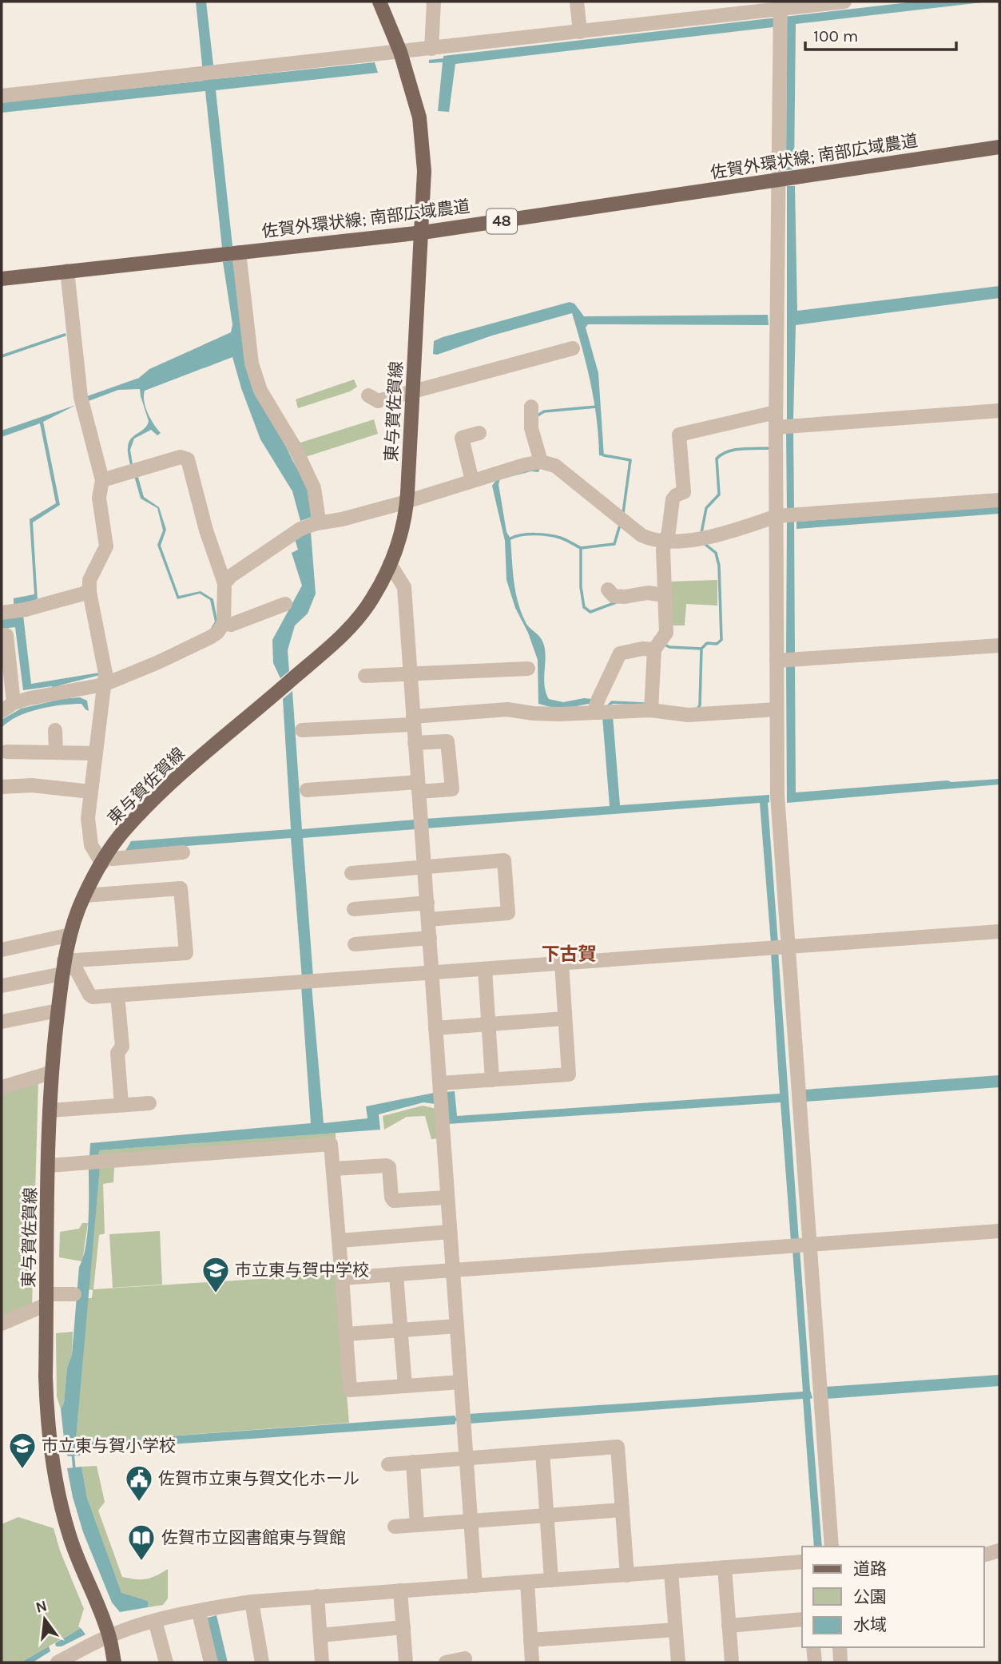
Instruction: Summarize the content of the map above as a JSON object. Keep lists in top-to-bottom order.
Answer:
{
  "streets": {
    "main road": ["佐賀外環状線; 南部広域農道", "48", "東与賀佐賀線"]
  },
  "crossings": [
    ["佐賀外環状線; 南部広域農道", "東与賀佐賀線"]
  ],
  "districts": ["下古賀"],
  "places": {
    "school or university": ["市立東与賀中学校", "市立東与賀小学校"],
    "public building": ["佐賀市立東与賀文化ホール"],
    "library": ["佐賀市立図書館東与賀館"]
  },
  "legend": ["道路", "公園", "水域"],
  "scale_bar": "100 m",
  "north": "top"
}
